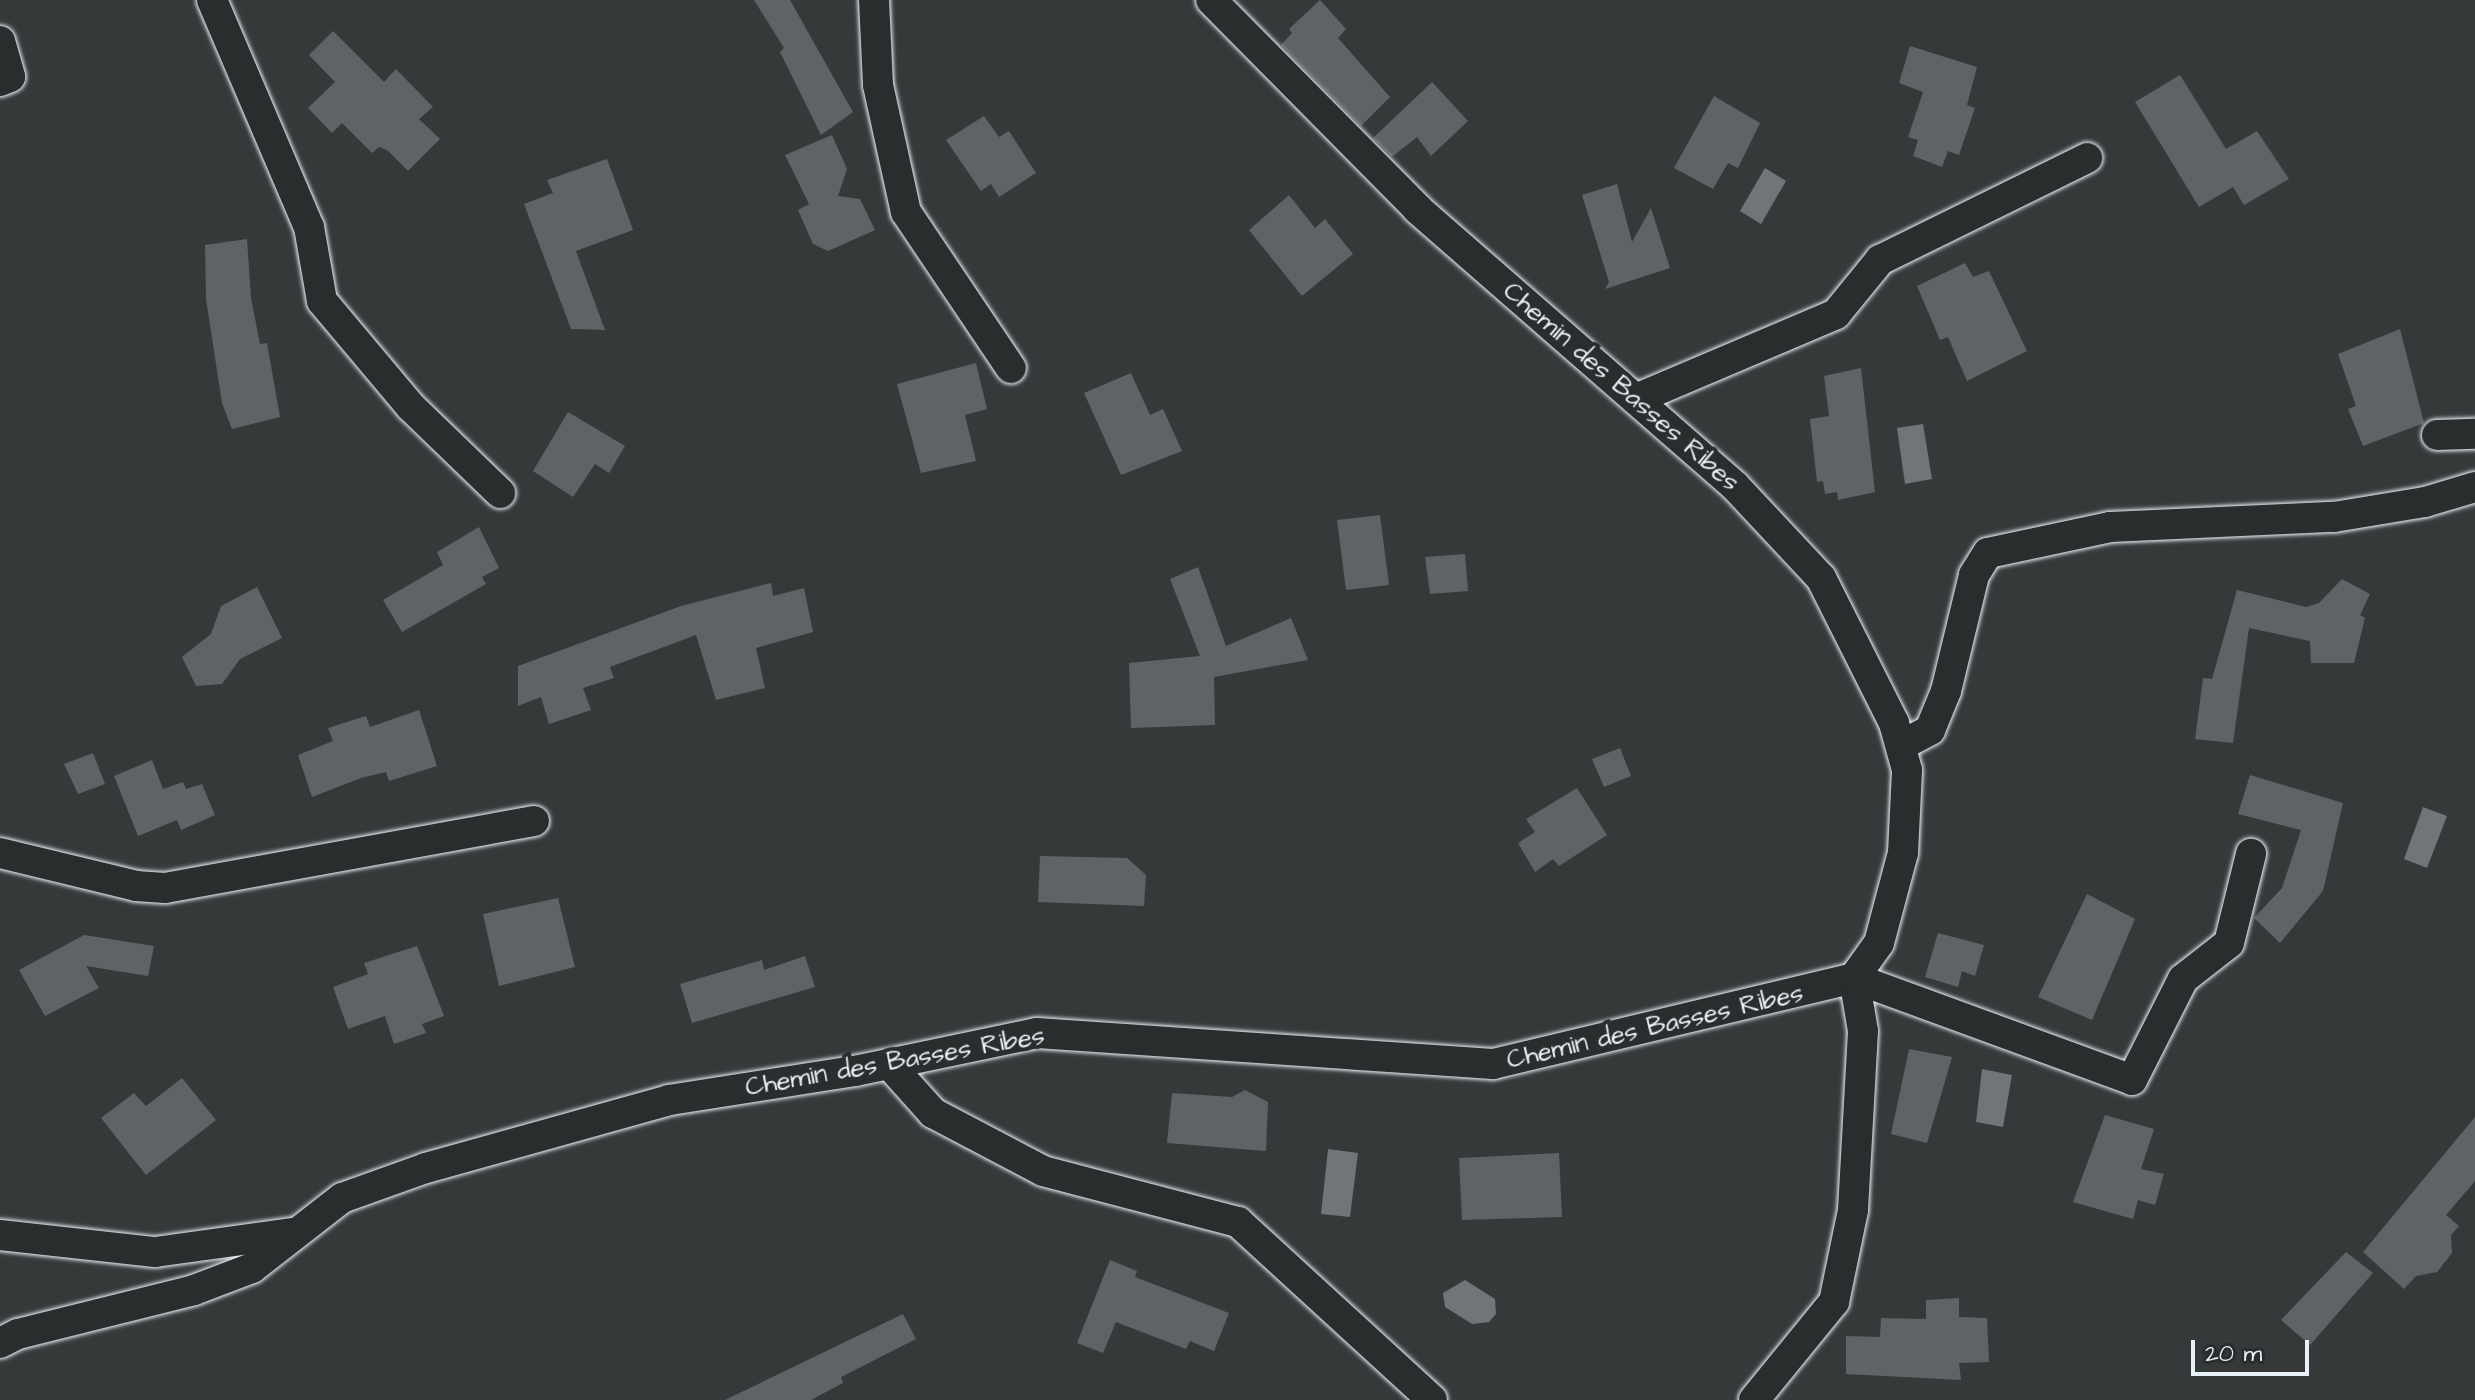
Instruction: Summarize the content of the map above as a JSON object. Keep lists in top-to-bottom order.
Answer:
{
  "streets": {
    "street": ["Chemin des Basses Ribes"]
  },
  "scale_bar": "20 m"
}
